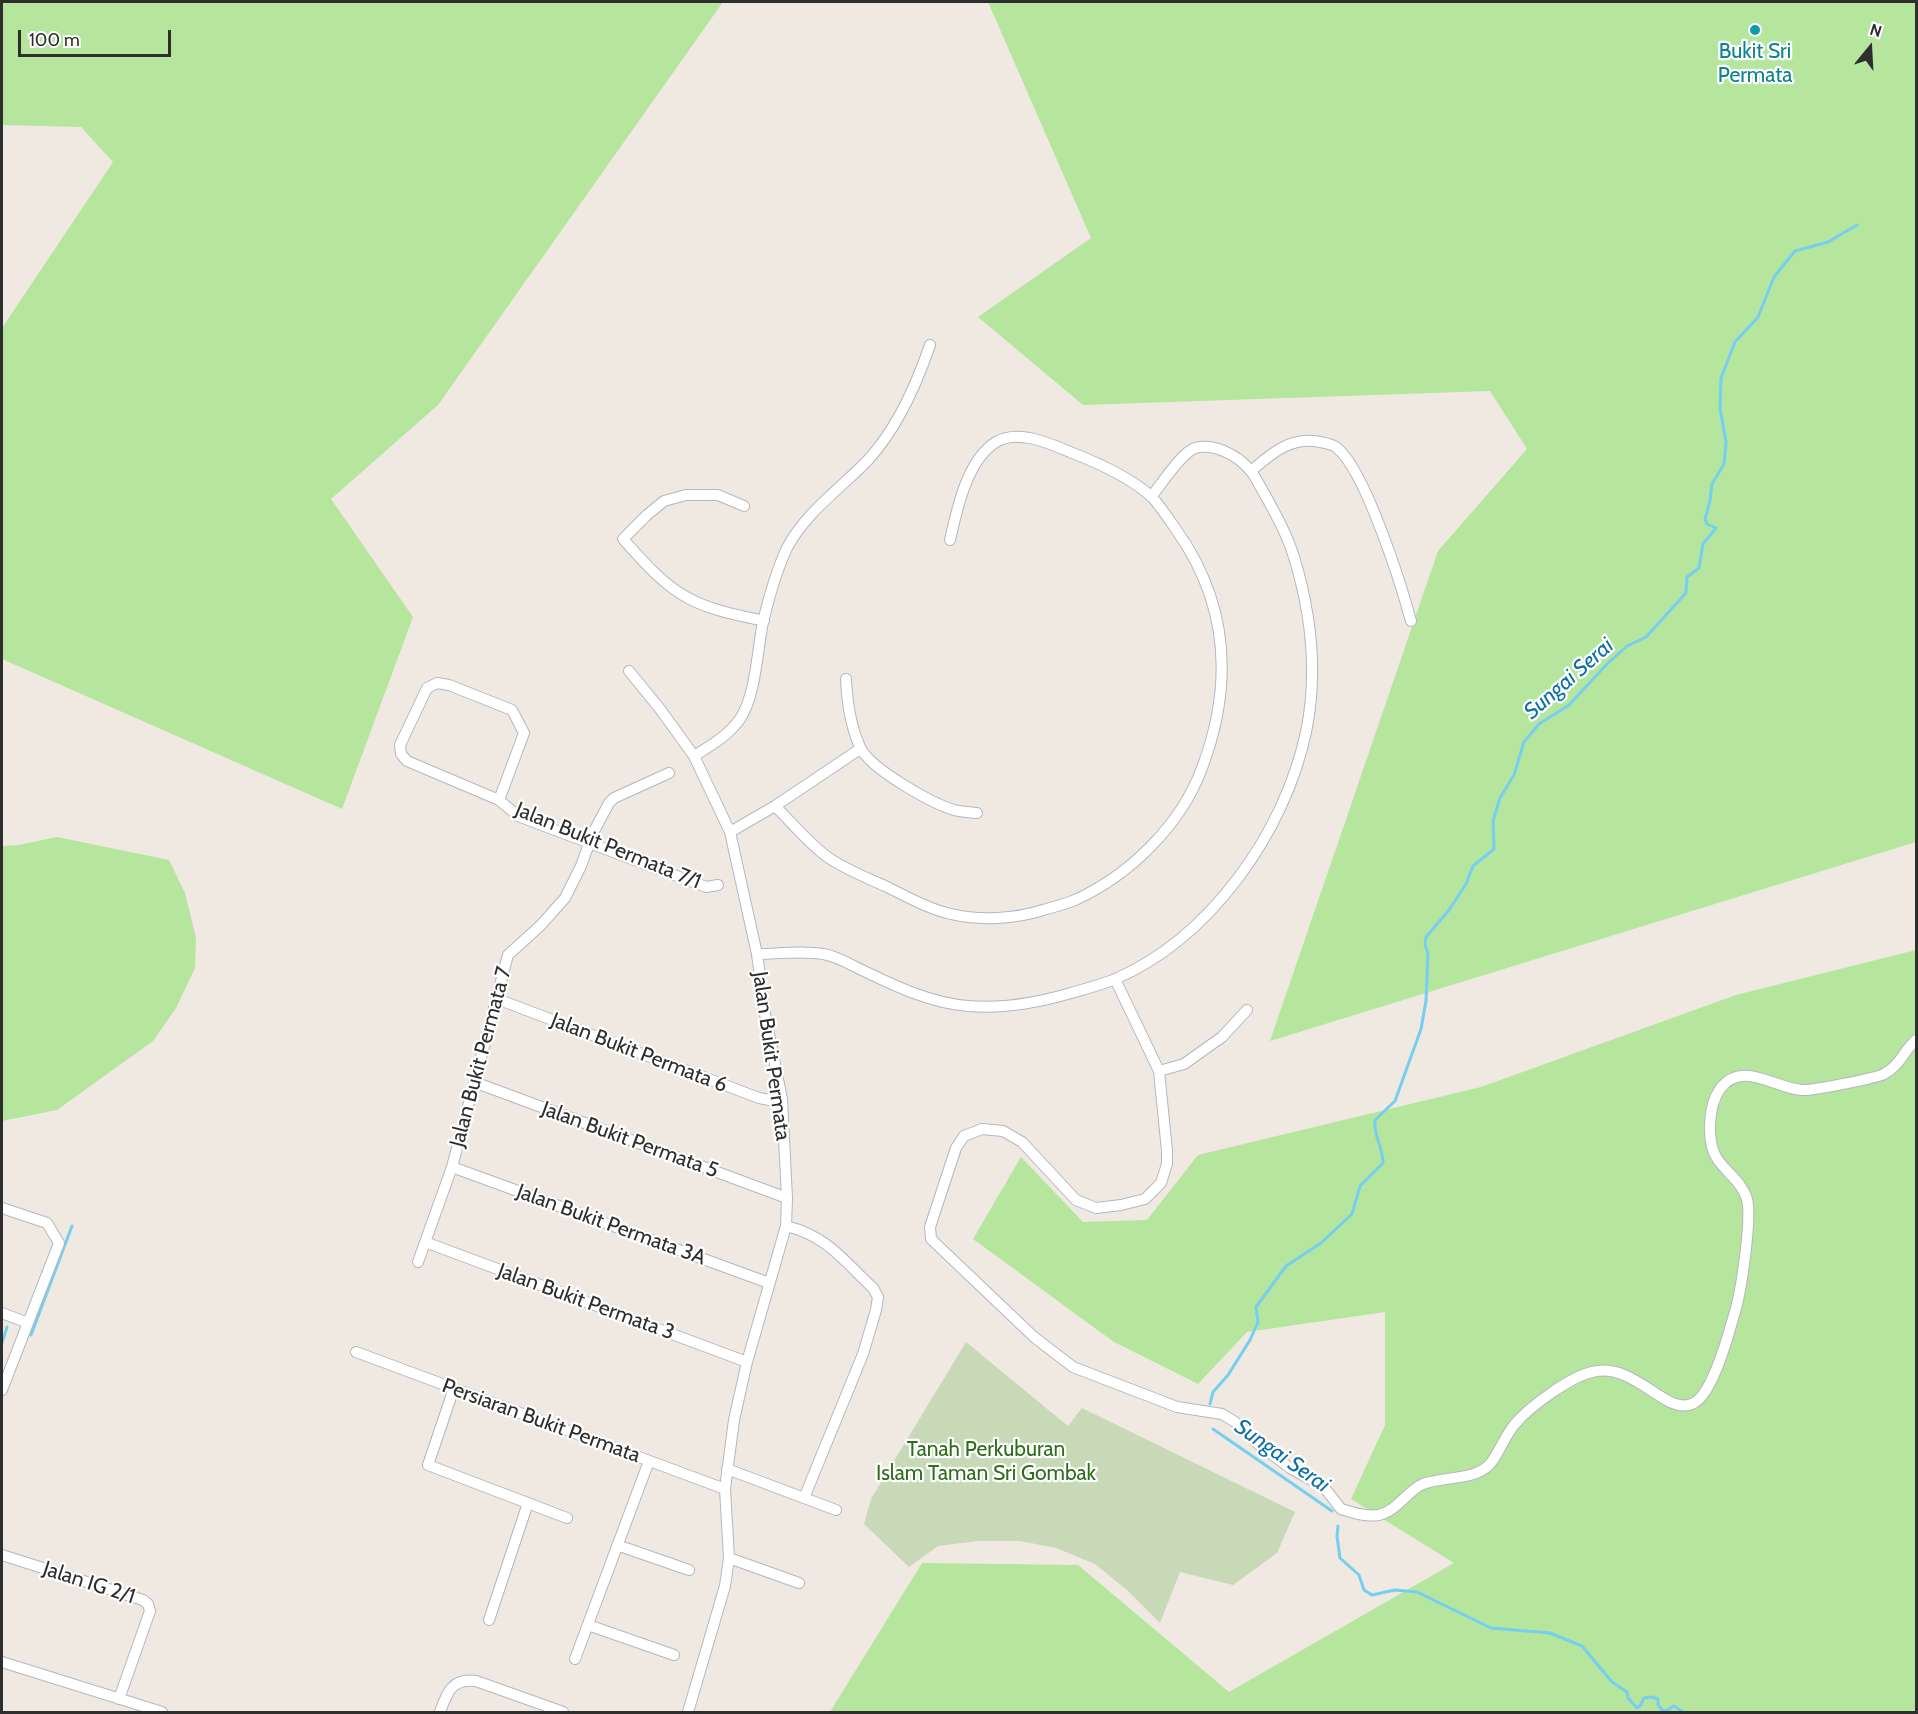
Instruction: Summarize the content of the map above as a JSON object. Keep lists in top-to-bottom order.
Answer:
{
  "streets": {
    "street": [
      "Jalan Bukit Permata 7/1",
      "Jalan Bukit Permata 6",
      "Jalan Bukit Permata",
      "Jalan Bukit Permata 7",
      "Jalan Bukit Permata 5",
      "Jalan Bukit Permata 3A",
      "Jalan Bukit Permata 3",
      "Persiaran Bukit Permata",
      "Jalan IG 2/1"
    ]
  },
  "crossings": [
    ["Jalan Bukit Permata 7/1", "Jalan Bukit Permata 7"],
    ["Jalan Bukit Permata 6", "Jalan Bukit Permata"],
    ["Jalan Bukit Permata 6", "Jalan Bukit Permata 7"],
    ["Jalan Bukit Permata", "Jalan Bukit Permata 5"],
    ["Jalan Bukit Permata", "Jalan Bukit Permata 3A"],
    ["Jalan Bukit Permata", "Jalan Bukit Permata 3"],
    ["Jalan Bukit Permata", "Persiaran Bukit Permata"],
    ["Jalan Bukit Permata 7", "Jalan Bukit Permata 5"],
    ["Jalan Bukit Permata 7", "Jalan Bukit Permata 3A"],
    ["Jalan Bukit Permata 7", "Jalan Bukit Permata 3"]
  ],
  "water": ["Sungai Serai"],
  "parks": ["Tanah Perkuburan Islam Taman Sri Gombak"],
  "places": ["Bukit Sri Permata"],
  "scale_bar": "100 m",
  "north": "top"
}
